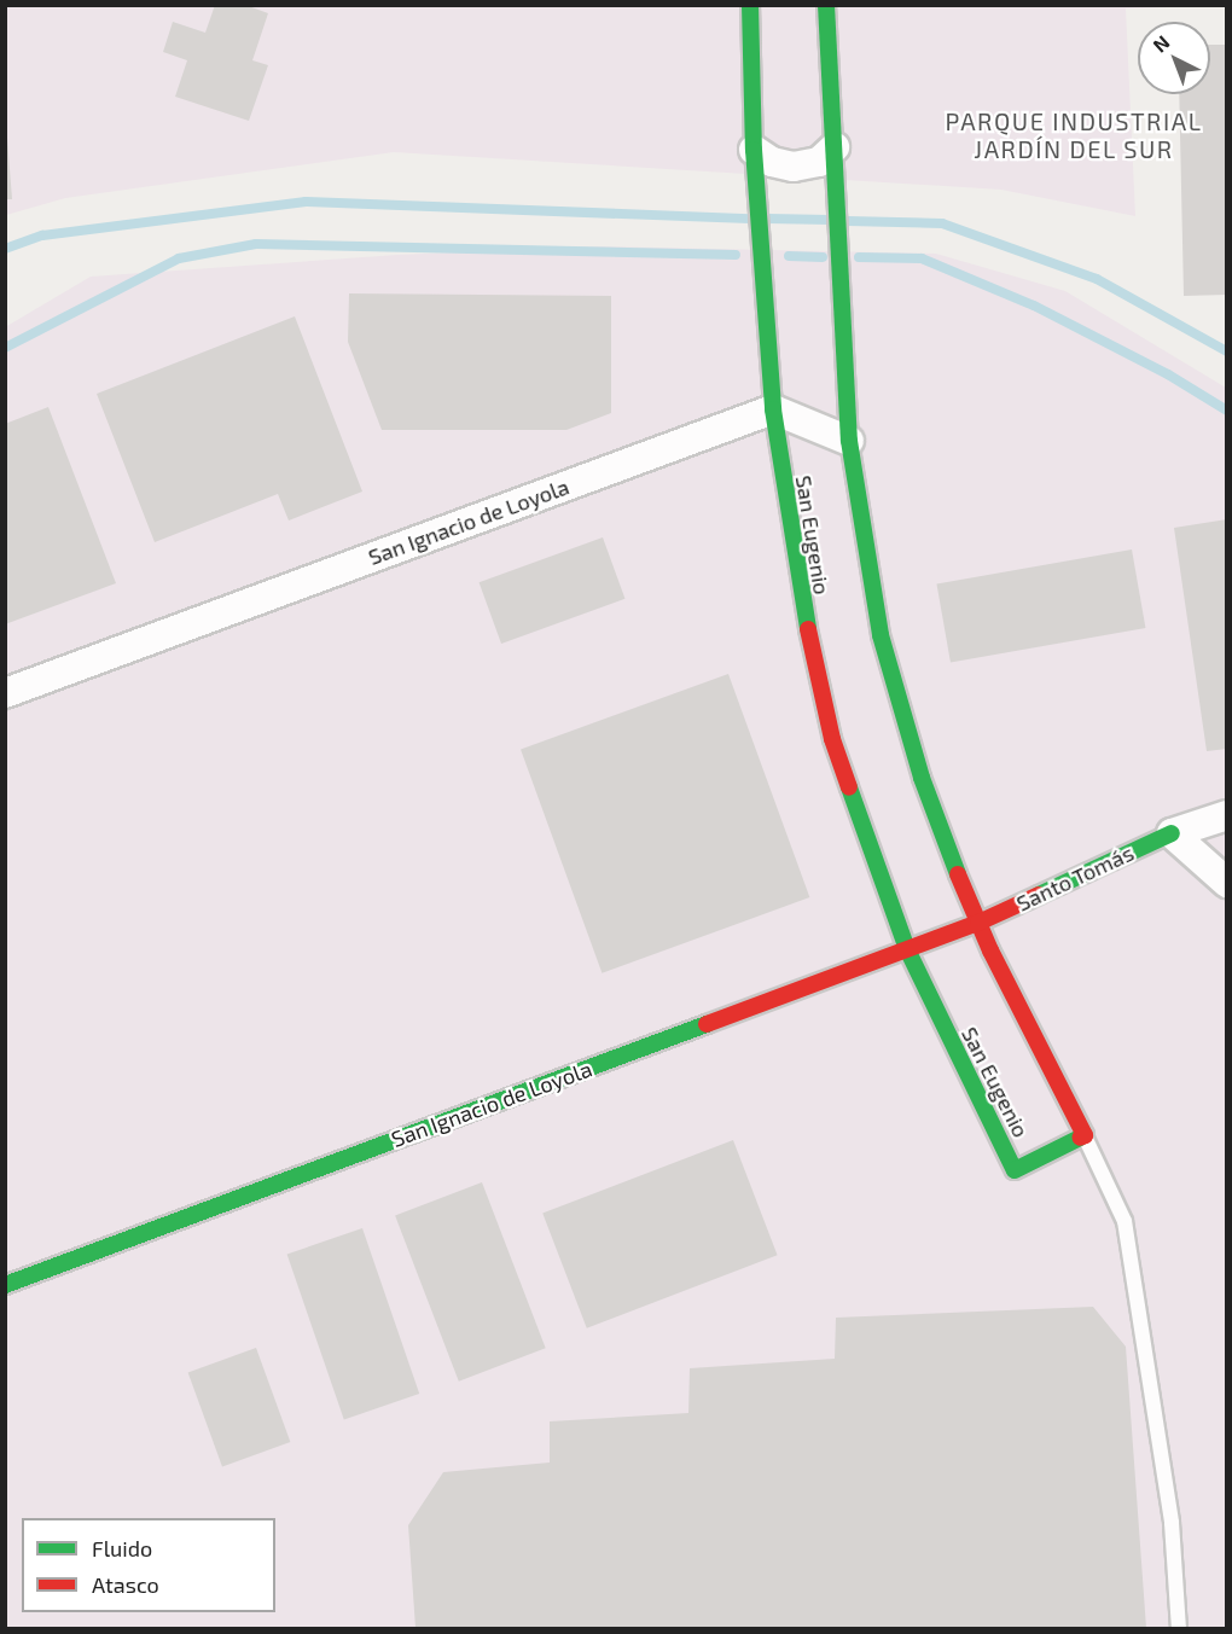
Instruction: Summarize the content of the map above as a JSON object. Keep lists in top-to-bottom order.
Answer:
{
  "streets": {
    "street": ["San Ignacio de Loyola", "San Eugenio", "Santo Tomás"]
  },
  "crossings": [
    ["San Ignacio de Loyola", "San Eugenio"],
    ["San Ignacio de Loyola", "Santo Tomás"]
  ],
  "districts": ["PARQUE INDUSTRIAL JARDÍN DEL SUR"],
  "legend": ["Fluido", "Atasco"],
  "north": "top left"
}
